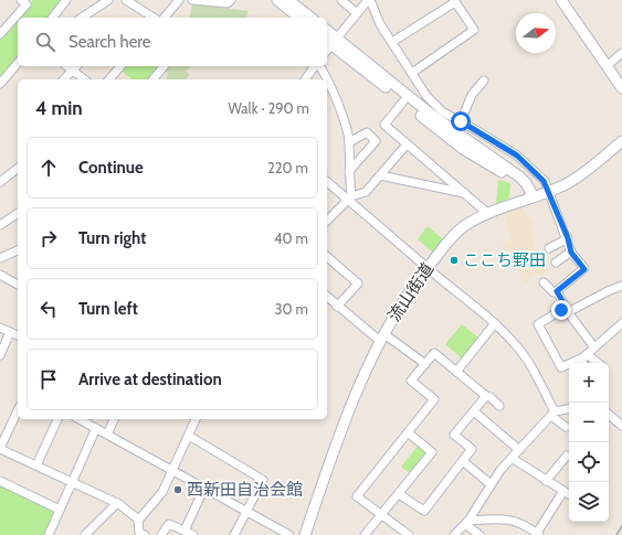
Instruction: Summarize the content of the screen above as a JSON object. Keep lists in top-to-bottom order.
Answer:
{
  "streets": {
    "street": ["流山街道"]
  },
  "places": ["ここち野田", "西新田自治会館"],
  "north": "right",
  "page": {
    "search": "Search here",
    "heading": ["4 min", "Walk · 290 m"],
    "list": [
      ["Continue", "220 m"],
      ["Turn right", "40 m"],
      ["Turn left", "30 m"],
      "Arrive at destination"
    ],
    "map_buttons": ["+", "−"]
  }
}
